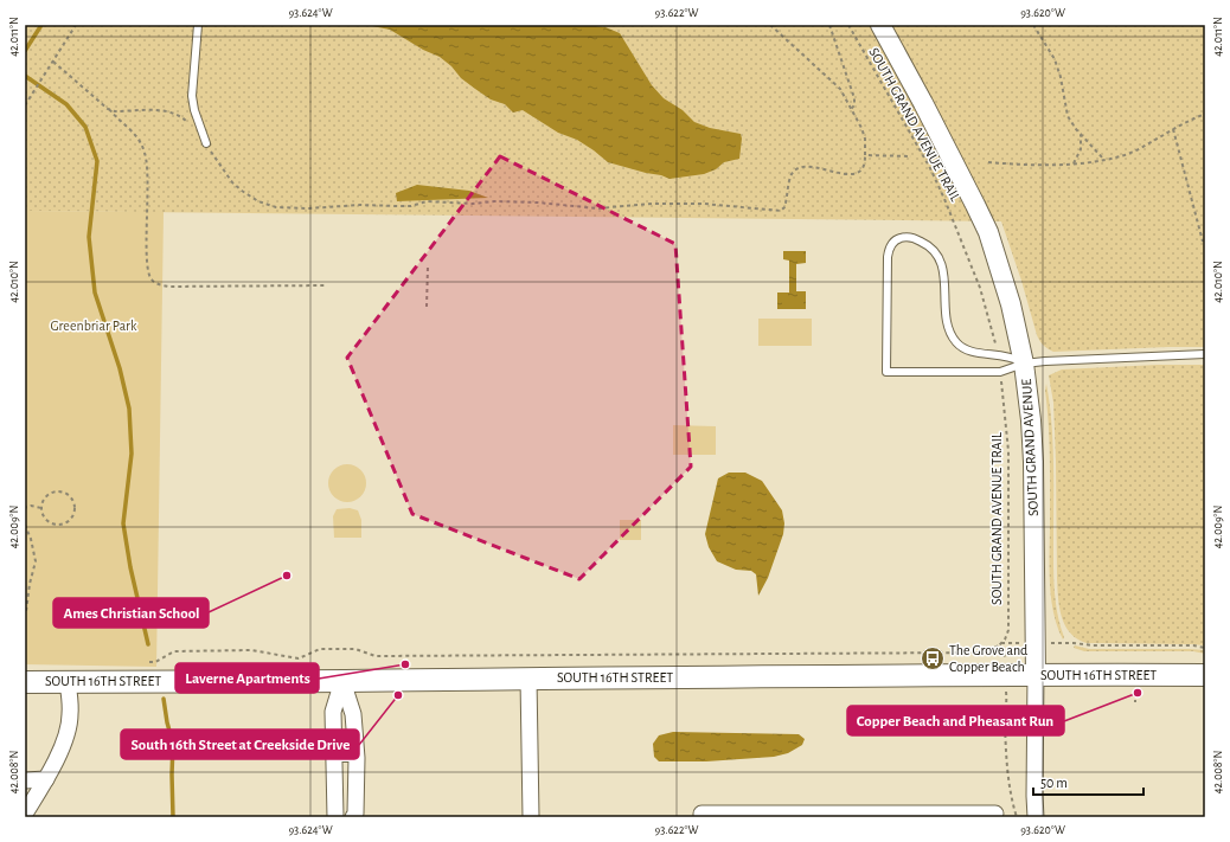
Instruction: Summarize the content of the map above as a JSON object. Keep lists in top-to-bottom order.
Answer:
{
  "streets": {
    "main road": ["SOUTH 16TH STREET"],
    "street": ["SOUTH GRAND AVENUE"],
    "path": ["SOUTH GRAND AVENUE TRAIL"]
  },
  "crossings": [
    ["SOUTH GRAND AVENUE", "SOUTH 16TH STREET"]
  ],
  "parks": ["Greenbriar Park"],
  "places": {
    "other": [
      "Ames Christian School",
      "Laverne Apartments",
      "Copper Beach and Pheasant Run",
      "South 16th Street at Creekside Drive"
    ],
    "bus stop": ["The Grove and Copper Beach"]
  },
  "scale_bar": "50 m",
  "coordinates": [
    "93.624°W",
    "93.622°W",
    "93.620°W",
    "42.011°N",
    "42.010°N",
    "42.009°N",
    "42.008°N"
  ]
}
